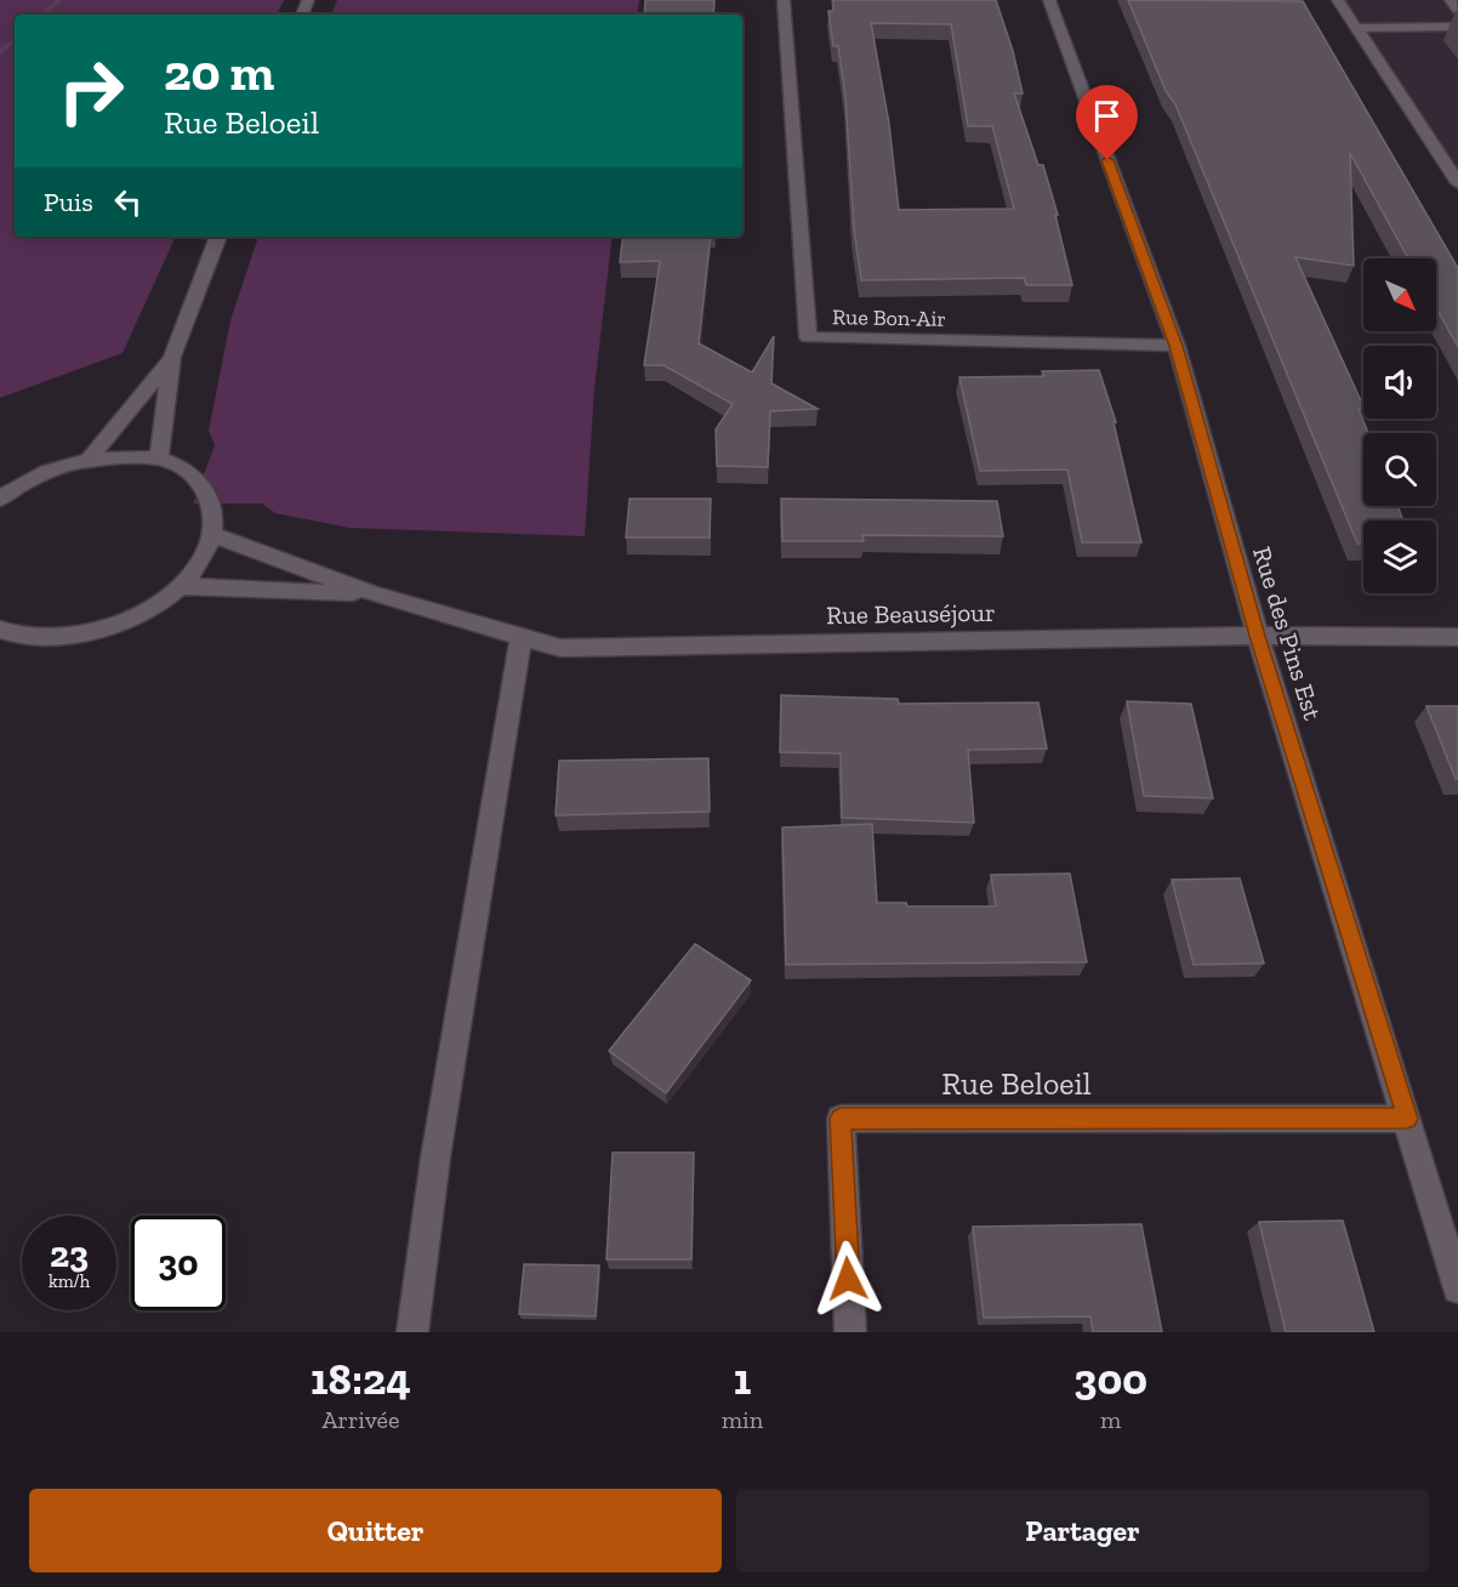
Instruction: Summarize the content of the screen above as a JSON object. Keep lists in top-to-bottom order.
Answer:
{
  "streets": {
    "street": [
      "Rue Bon-Air",
      "Rue Beauséjour",
      "Rue des Pins Est",
      "Rue Beloeil"
    ]
  },
  "crossings": [
    ["Rue Bon-Air", "Rue des Pins Est"],
    ["Rue Beauséjour", "Rue des Pins Est"],
    ["Rue des Pins Est", "Rue Beloeil"]
  ],
  "north": "bottom right",
  "page": {
    "turn": ["20 m", "Rue Beloeil"],
    "then": "Puis",
    "speed": "23 km/h",
    "limit": "30",
    "eta": [
      "18:24",
      "Arrivée",
      "1",
      "min",
      "300",
      "m"
    ],
    "buttons": ["Quitter", "Partager"]
  }
}
